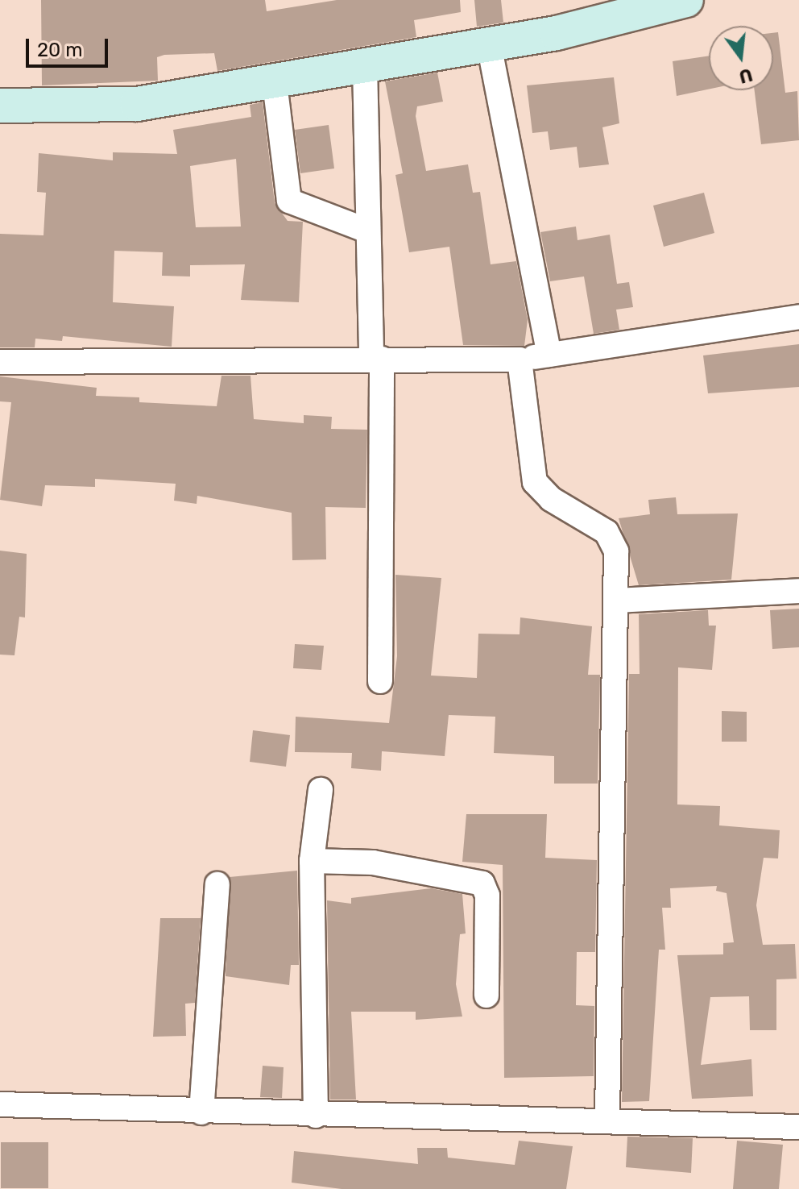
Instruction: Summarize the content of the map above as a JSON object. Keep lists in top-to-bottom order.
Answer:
{
  "scale_bar": "20 m",
  "north": "bottom"
}
